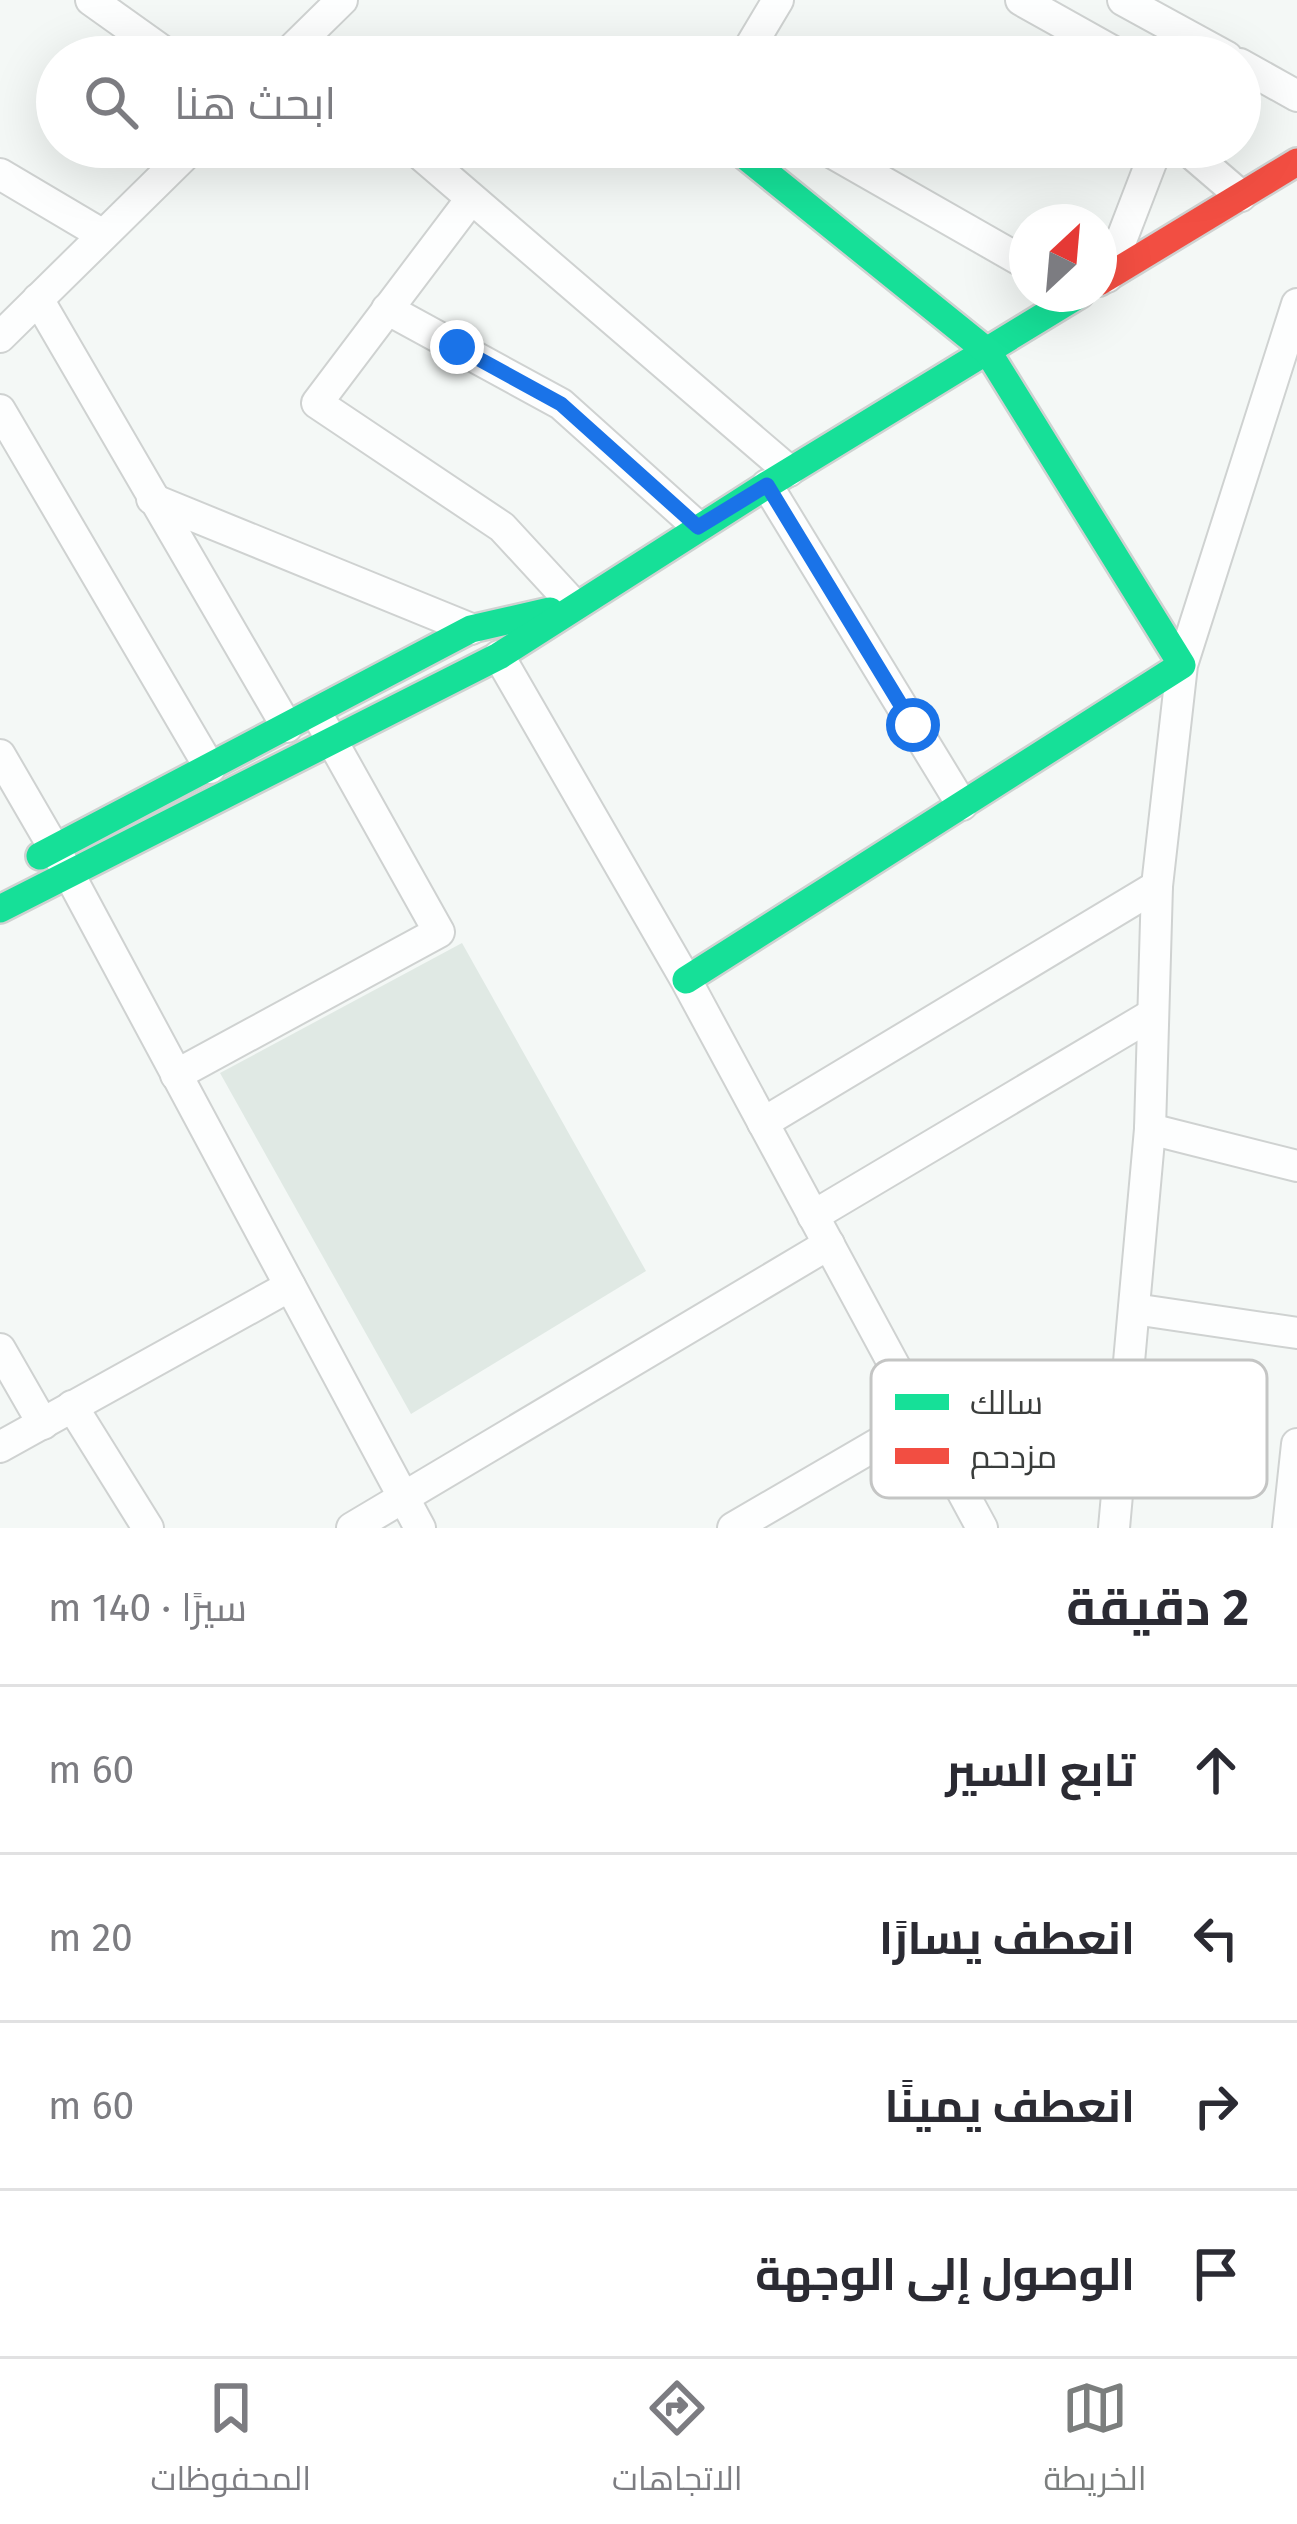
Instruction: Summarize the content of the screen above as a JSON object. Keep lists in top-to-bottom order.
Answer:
{
  "legend": ["سالك", "مزدحم"],
  "north": "top right",
  "page": {
    "search": "ابحث هنا",
    "heading": ["2 دقيقة", "سيرًا · 140 m"],
    "list": [
      ["تابع السير", "60 m"],
      ["انعطف يسارًا", "20 m"],
      ["انعطف يمينًا", "60 m"],
      "الوصول إلى الوجهة"
    ],
    "nav": ["الخريطة", "الاتجاهات", "المحفوظات"]
  }
}
